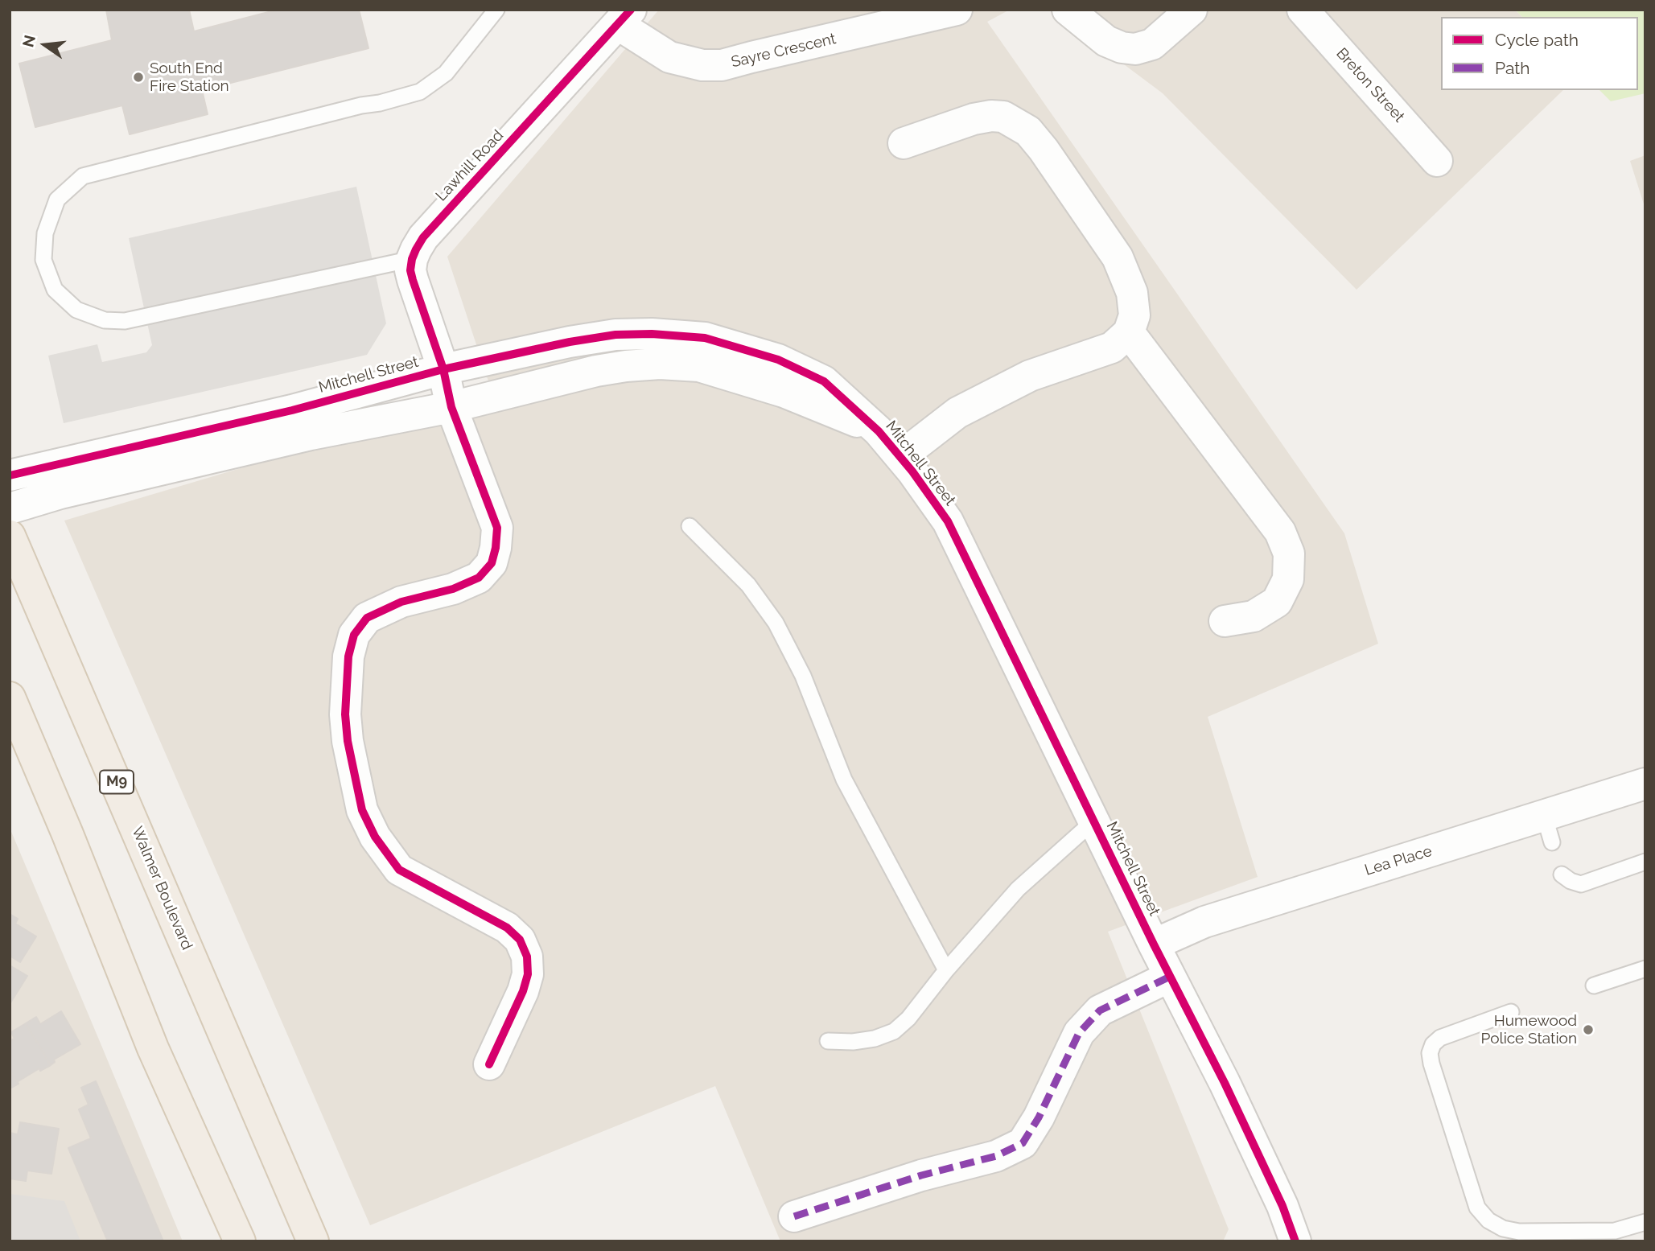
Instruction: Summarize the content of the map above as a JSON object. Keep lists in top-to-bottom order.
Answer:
{
  "streets": {
    "main road": ["M9", "Walmer Boulevard"],
    "street": [
      "Sayre Crescent",
      "Breton Street",
      "Lawhill Road",
      "Mitchell Street",
      "Lea Place"
    ]
  },
  "crossings": [
    ["Sayre Crescent", "Lawhill Road"],
    ["Mitchell Street", "Lea Place"]
  ],
  "places": ["South End Fire Station", "Humewood Police Station"],
  "legend": ["Cycle path", "Path"],
  "north": "left"
}
